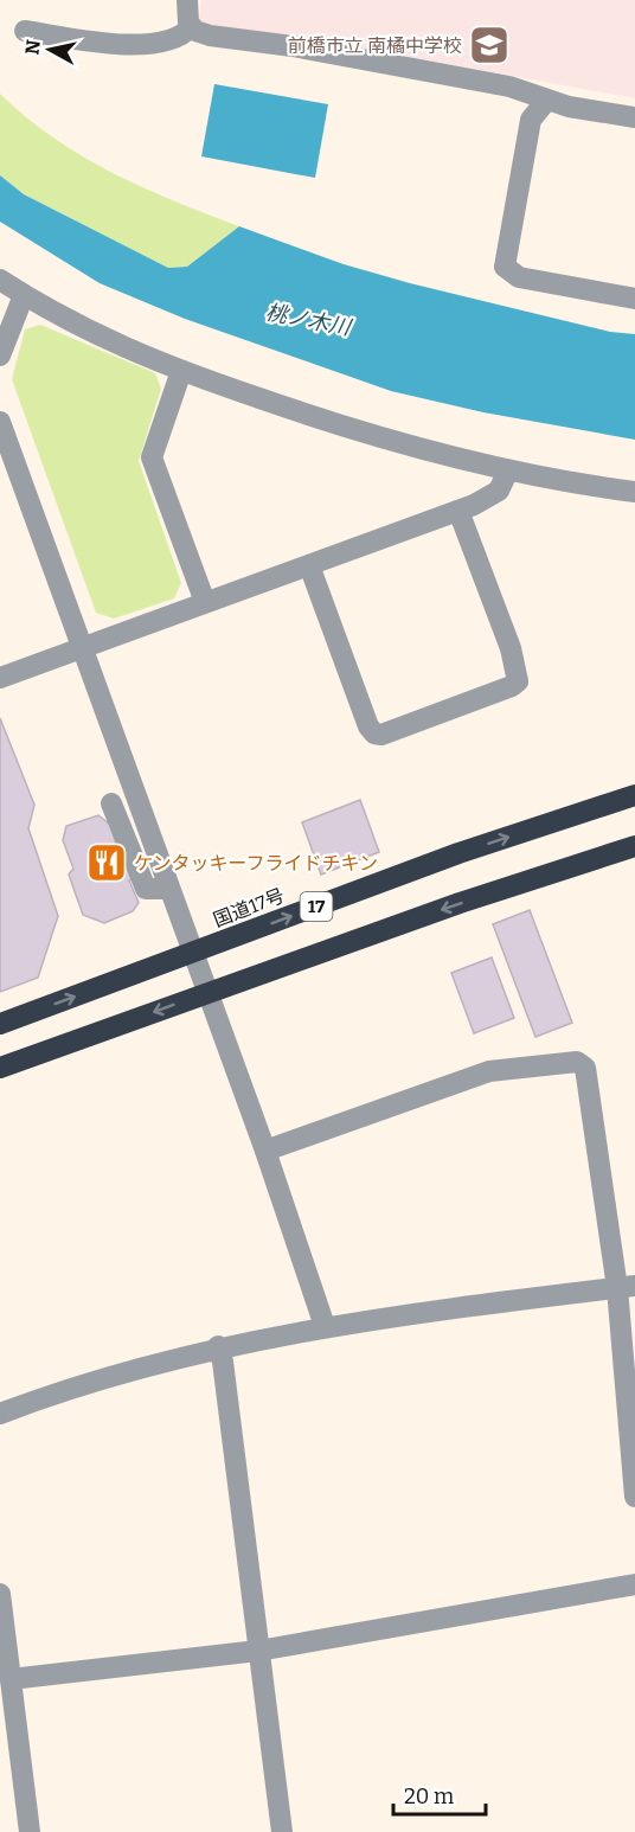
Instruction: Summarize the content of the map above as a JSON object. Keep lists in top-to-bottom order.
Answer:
{
  "streets": {
    "highway": ["17", "国道17号"]
  },
  "water": ["桃ノ木川"],
  "places": {
    "school or university": ["前橋市立 南橘中学校"],
    "restaurant": ["ケンタッキーフライドチキン"]
  },
  "scale_bar": "20 m",
  "north": "left"
}
